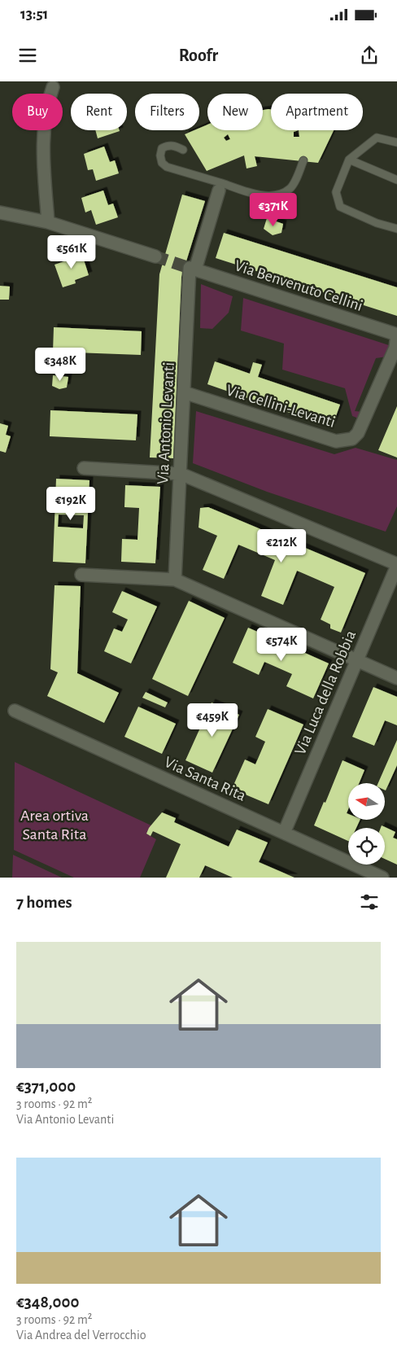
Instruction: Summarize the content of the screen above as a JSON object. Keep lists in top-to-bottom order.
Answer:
{
  "streets": {
    "street": [
      "Via Benvenuto Cellini",
      "Via Cellini-Levanti",
      "Via Antonio Levanti",
      "Via Luca della Robbia",
      "Via Santa Rita"
    ]
  },
  "crossings": [
    ["Via Benvenuto Cellini", "Via Cellini-Levanti"],
    ["Via Benvenuto Cellini", "Via Antonio Levanti"],
    ["Via Cellini-Levanti", "Via Antonio Levanti"],
    ["Via Luca della Robbia", "Via Santa Rita"]
  ],
  "parks": ["Area ortiva Santa Rita"],
  "north": "left",
  "page": {
    "status": "13:51",
    "header": "Roofr",
    "chip": [
      "Buy",
      "Rent",
      "Filters",
      "New",
      "Apartment"
    ],
    "price": [
      "€371K",
      "€561K",
      "€348K",
      "€192K",
      "€212K",
      "€574K",
      "€459K"
    ],
    "heading": "7 homes",
    "list": [
      {
        "name": "€371,000",
        "note": "3 rooms · 92 m² · Via Antonio Levanti"
      },
      {
        "name": "€348,000",
        "note": "3 rooms · 92 m² · Via Andrea del Verrocchio"
      }
    ]
  }
}
